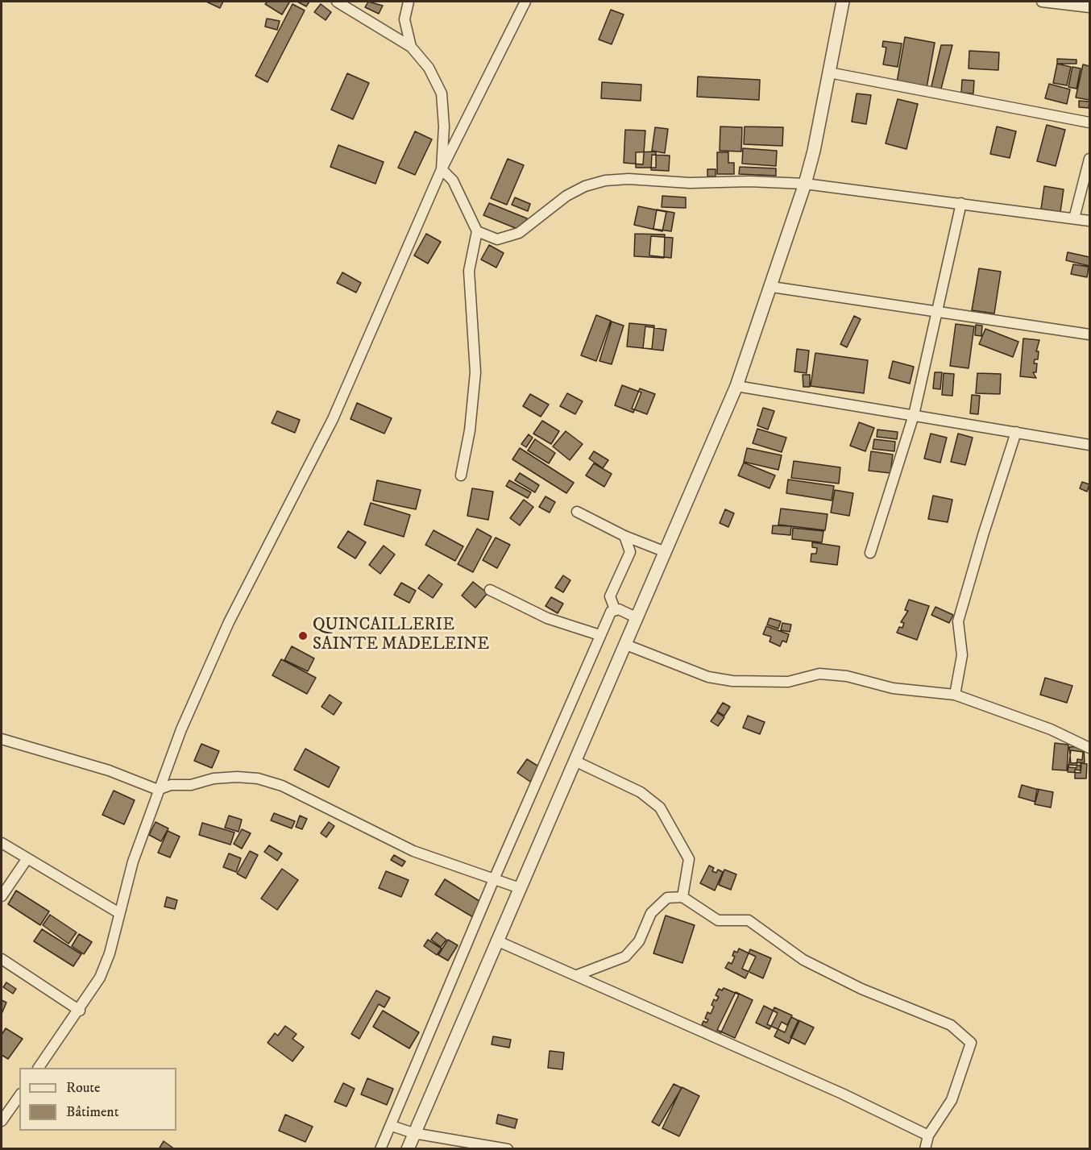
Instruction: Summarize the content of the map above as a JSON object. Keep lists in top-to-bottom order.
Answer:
{
  "places": ["QUINCAILLERIE SAINTE MADELEINE"],
  "legend": ["Route", "Bâtiment"]
}
